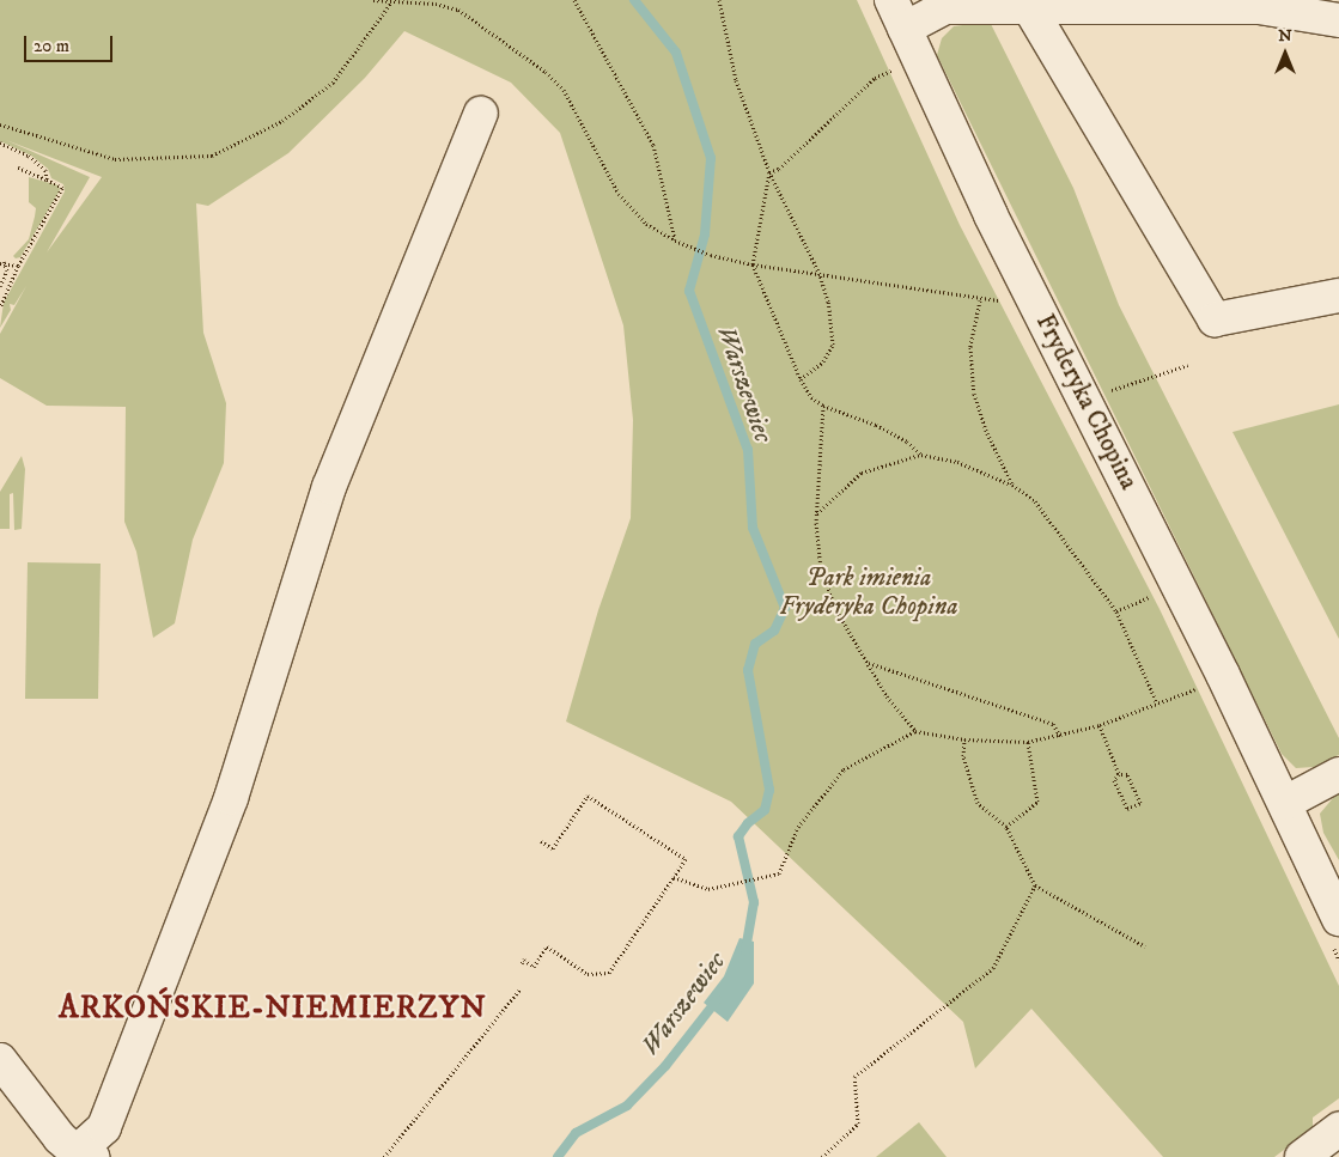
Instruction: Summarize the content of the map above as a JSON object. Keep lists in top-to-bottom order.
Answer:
{
  "streets": {
    "street": ["Fryderyka Chopina"]
  },
  "districts": ["ARKOŃSKIE-NIEMIERZYN"],
  "water": ["Warszewiec"],
  "parks": ["Park imienia Fryderyka Chopina"],
  "scale_bar": "20 m",
  "north": "top"
}
